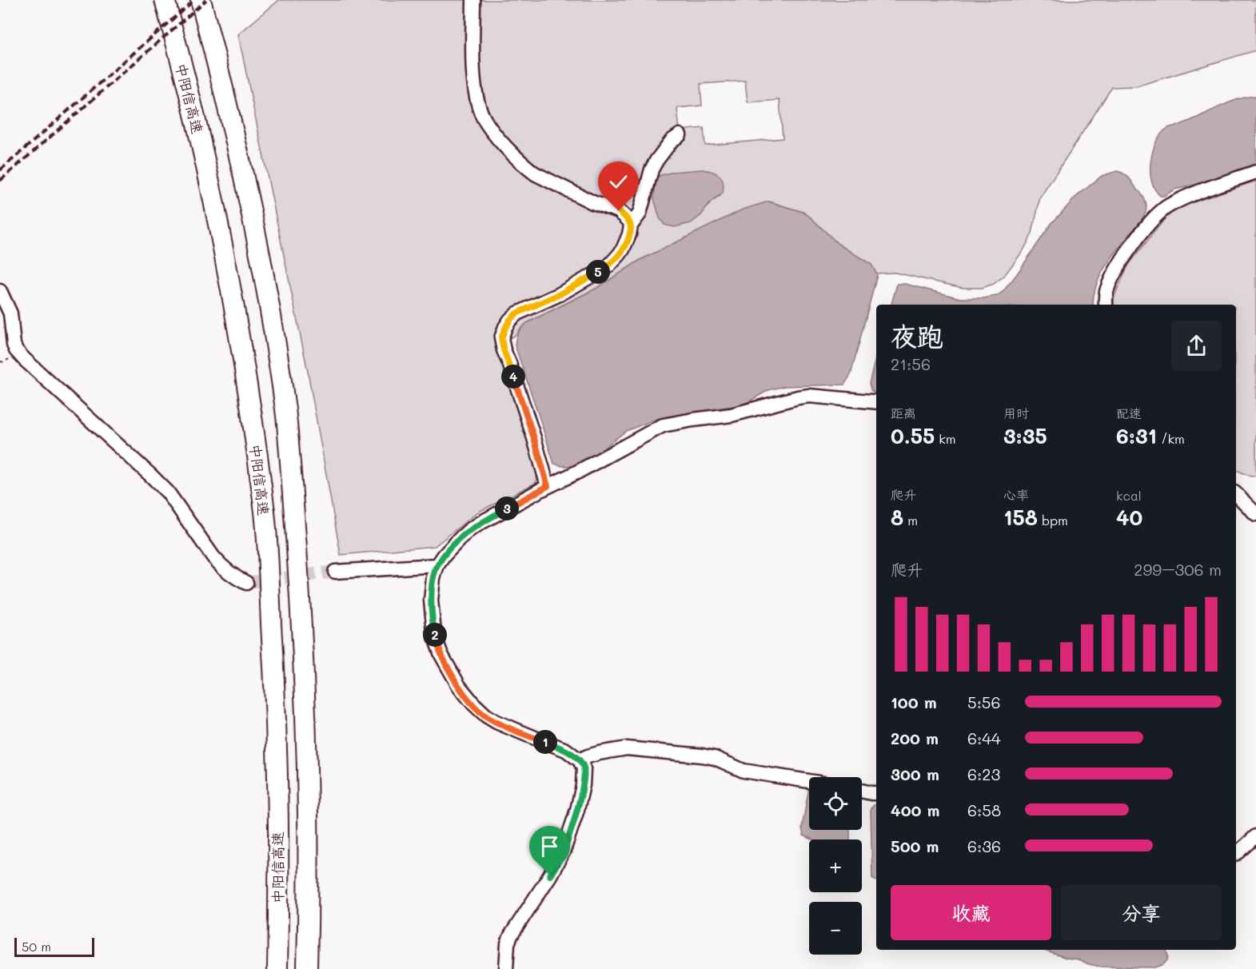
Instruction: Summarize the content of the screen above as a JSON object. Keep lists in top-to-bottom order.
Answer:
{
  "streets": {
    "highway": ["中阳信高速"]
  },
  "scale_bar": "50 m",
  "page": {
    "pins": [
      "5",
      "4",
      "3",
      "2",
      "1"
    ],
    "heading": ["夜跑", "21:56"],
    "stats": [
      ["距离", "0.55 km"],
      ["用时", "3:35"],
      ["配速", "6:31 /km"],
      ["爬升", "8 m"],
      ["心率", "158 bpm"],
      ["kcal", "40"]
    ],
    "chart": ["爬升", "299–306 m"],
    "list": [
      {
        "name": "100 m",
        "note": "5:56"
      },
      {
        "name": "200 m",
        "note": "6:44"
      },
      {
        "name": "300 m",
        "note": "6:23"
      },
      {
        "name": "400 m",
        "note": "6:58"
      },
      {
        "name": "500 m",
        "note": "6:36"
      }
    ],
    "map_buttons": ["+", "−"],
    "buttons": ["收藏", "分享"],
    "scale": "50 m"
  }
}
